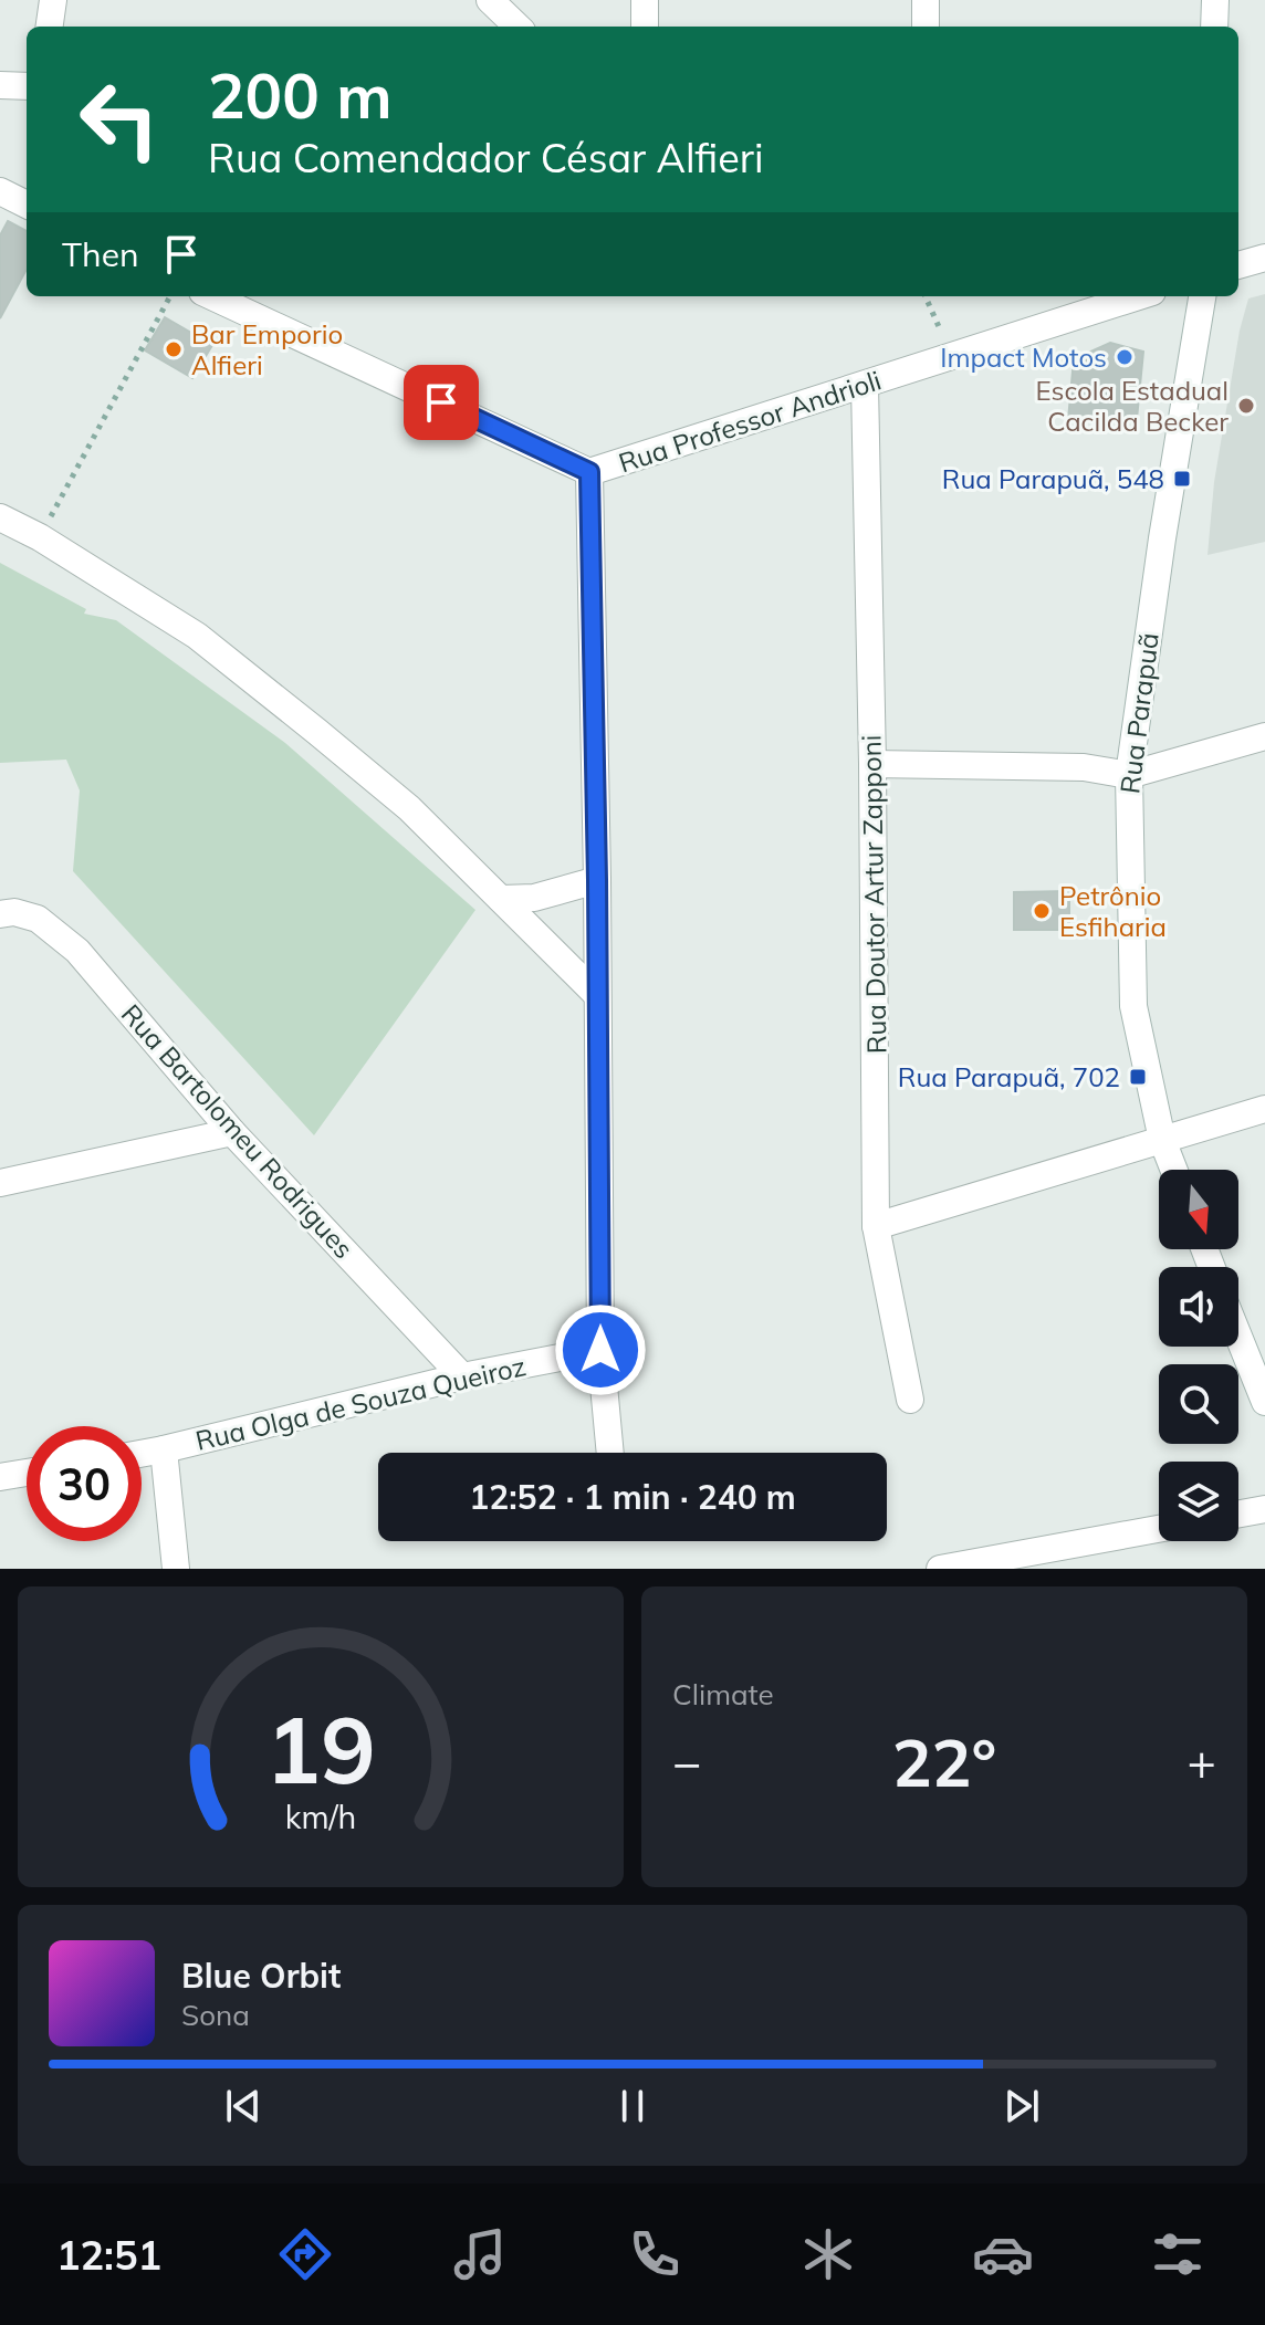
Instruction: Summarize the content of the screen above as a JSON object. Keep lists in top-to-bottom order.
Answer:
{
  "streets": {
    "street": [
      "Rua Professor Andrioli",
      "Rua Parapuã",
      "Rua Doutor Artur Zapponi",
      "Rua Bartolomeu Rodrigues",
      "Rua Olga de Souza Queiroz"
    ]
  },
  "crossings": [
    ["Rua Professor Andrioli", "Rua Doutor Artur Zapponi"],
    ["Rua Professor Andrioli", "Rua Olga de Souza Queiroz"],
    ["Rua Bartolomeu Rodrigues", "Rua Olga de Souza Queiroz"]
  ],
  "places": {
    "other": [
      "Bar Emporio Alfieri",
      "Impact Motos",
      "Escola Estadual Cacilda Becker",
      "Petrônio Esfiharia"
    ],
    "transit": ["Rua Parapuã, 548", "Rua Parapuã, 702"]
  },
  "north": "bottom",
  "page": {
    "turn": ["200 m", "Rua Comendador César Alfieri"],
    "then": "Then",
    "limit": "30",
    "trip": "12:52 · 1 min · 240 m",
    "tile": "Climate",
    "heat": ["−", "22°", "+"],
    "song": ["Blue Orbit", "Sona"],
    "tabs": "12:51",
    "gauge": ["19", "km/h"]
  }
}
